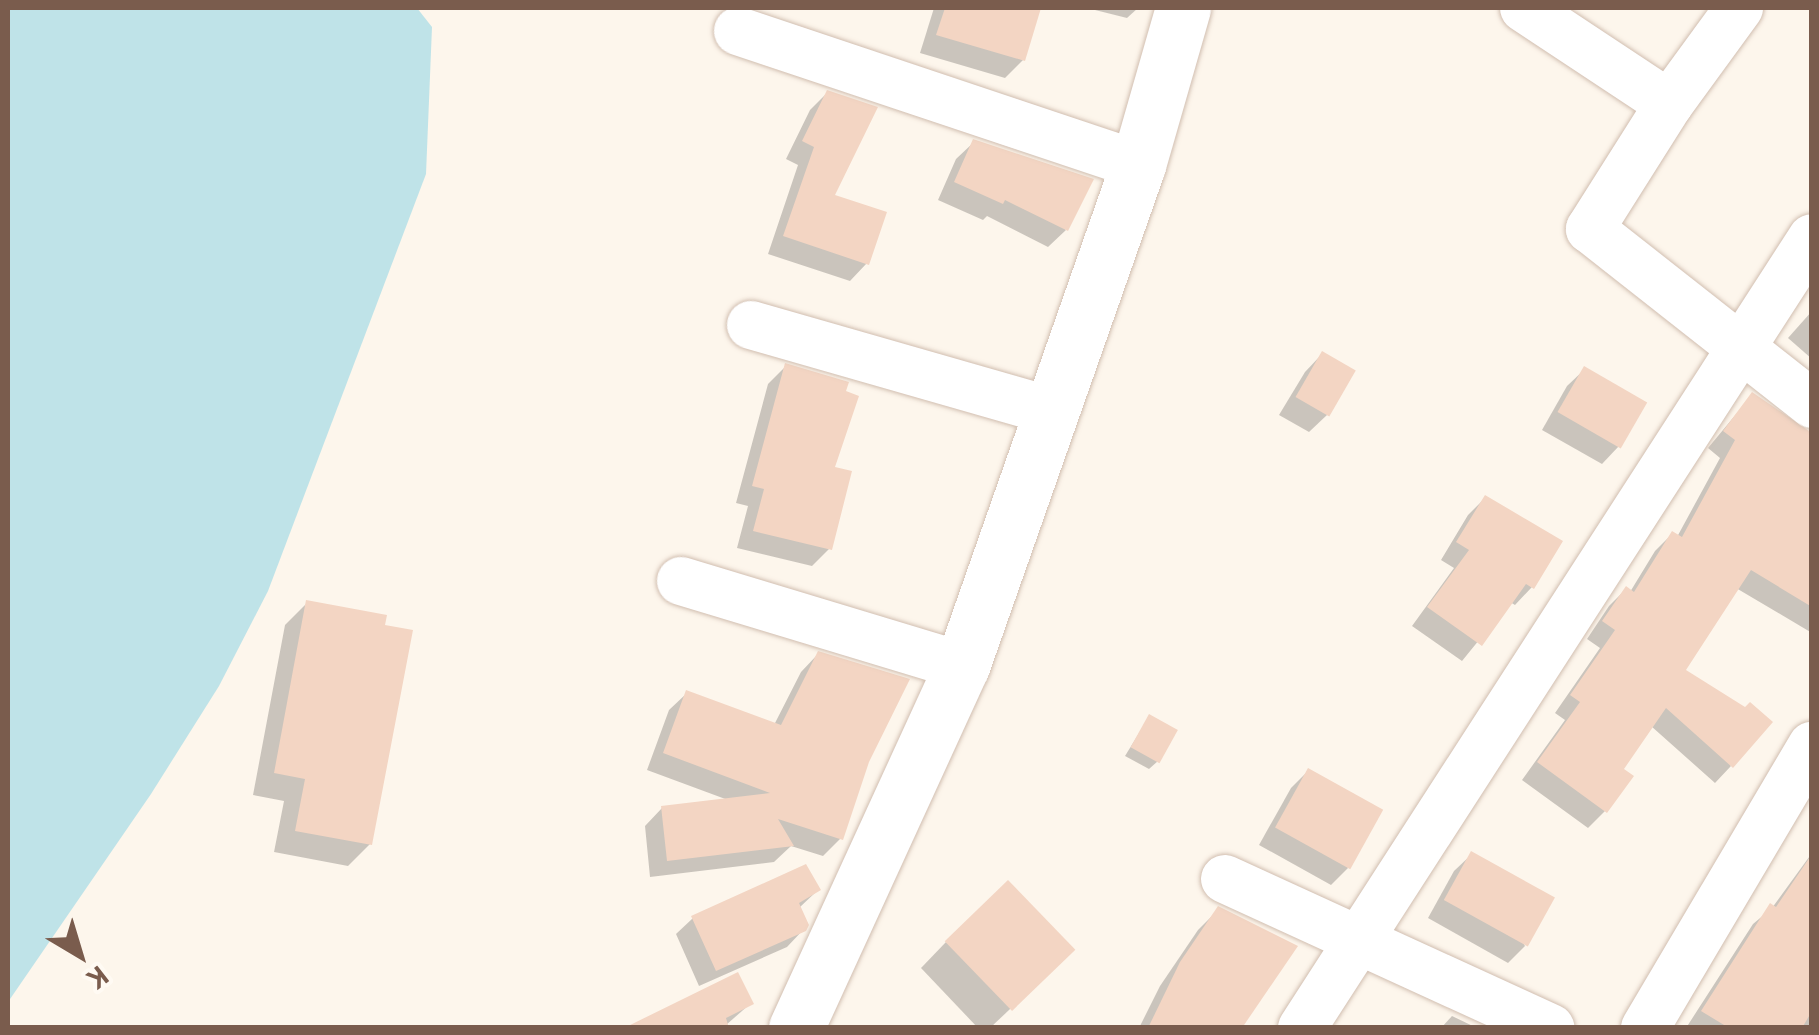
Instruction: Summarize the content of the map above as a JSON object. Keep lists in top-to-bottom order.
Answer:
{
  "north": "bottom right"
}
